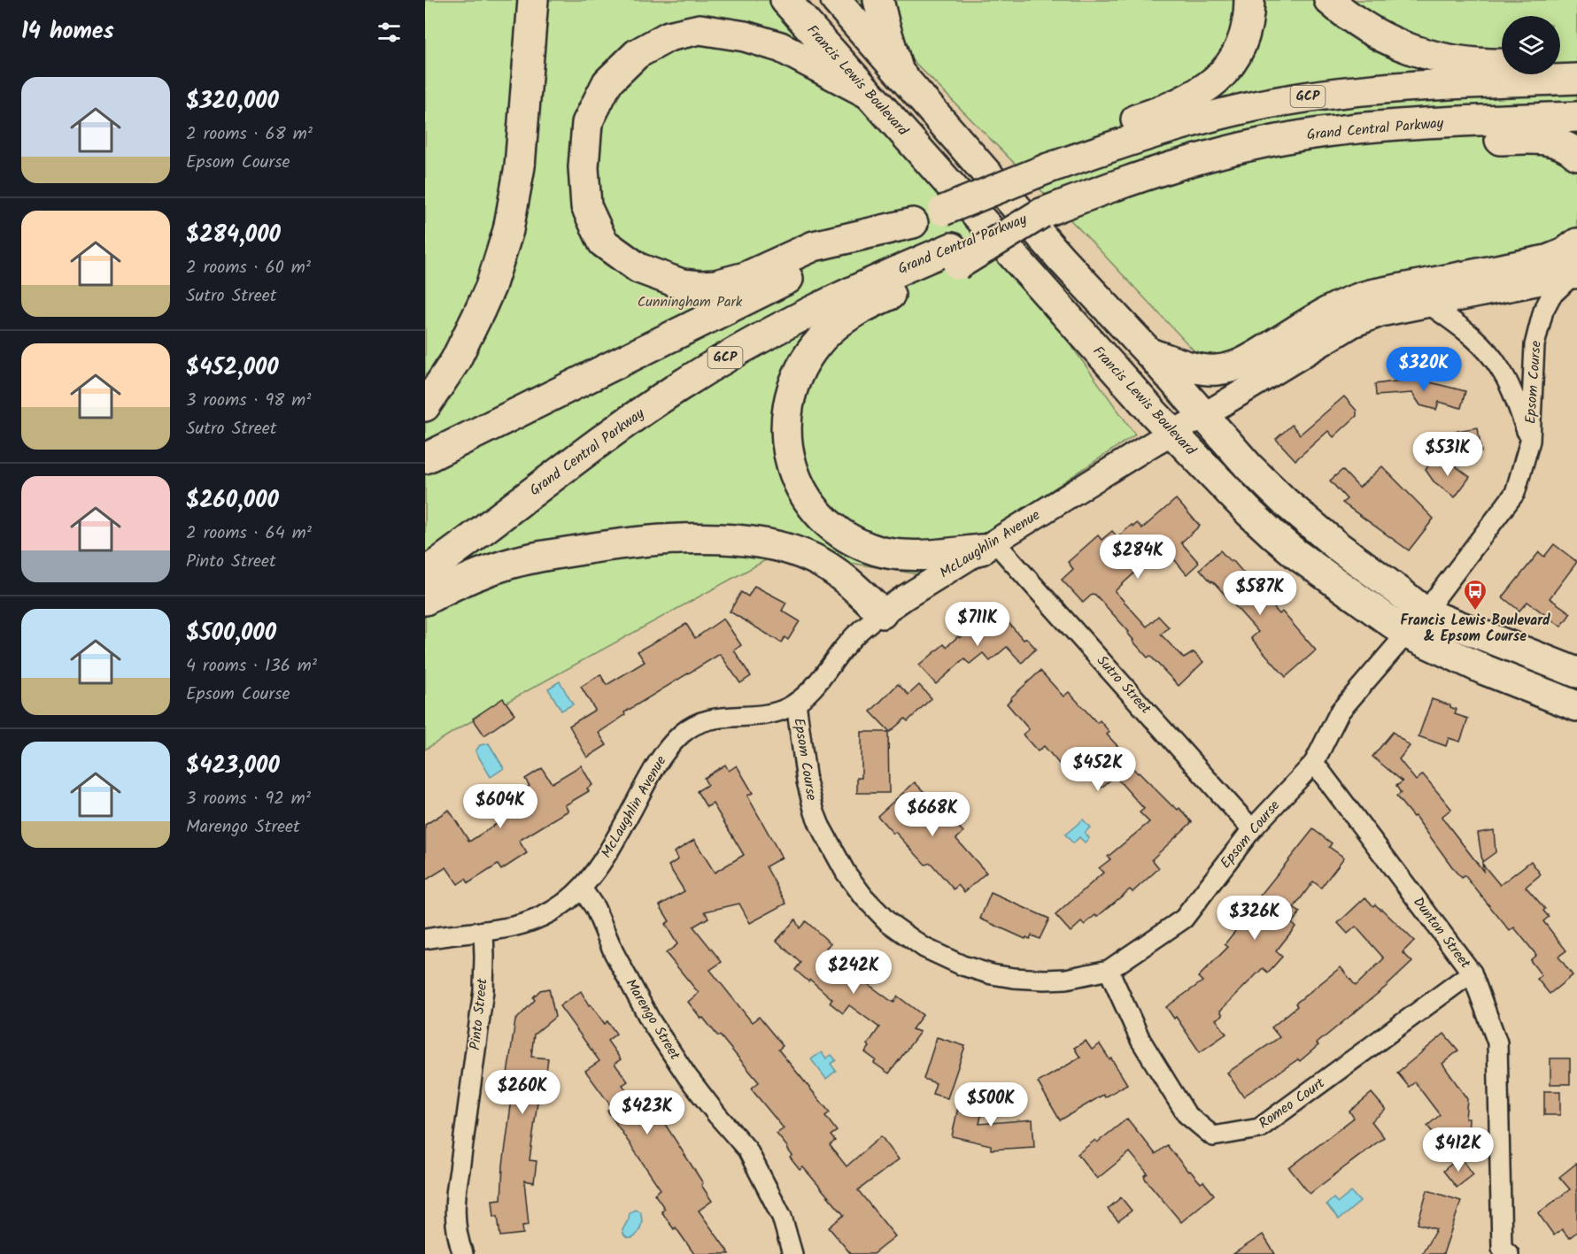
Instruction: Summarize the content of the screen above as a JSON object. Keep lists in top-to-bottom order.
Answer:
{
  "streets": {
    "main road": ["Francis Lewis Boulevard", "GCP", "Grand Central Parkway"],
    "street": [
      "Epsom Course",
      "McLaughlin Avenue",
      "Sutro Street",
      "Dunton Street",
      "Pinto Street",
      "Marengo Street",
      "Romeo Court"
    ]
  },
  "crossings": [
    ["Francis Lewis Boulevard", "Epsom Course"],
    ["Francis Lewis Boulevard", "McLaughlin Avenue"],
    ["Epsom Course", "McLaughlin Avenue"],
    ["Epsom Course", "Sutro Street"],
    ["Epsom Course", "Dunton Street"],
    ["Epsom Course", "Romeo Court"],
    ["McLaughlin Avenue", "Sutro Street"],
    ["McLaughlin Avenue", "Pinto Street"],
    ["McLaughlin Avenue", "Marengo Street"],
    ["Dunton Street", "Romeo Court"]
  ],
  "parks": ["Cunningham Park"],
  "places": {
    "bus stop": ["Francis Lewis Boulevard & Epsom Course"]
  },
  "page": {
    "heading": "14 homes",
    "list": [
      {
        "name": "$320,000",
        "note": "2 rooms · 68 m² · Epsom Course"
      },
      {
        "name": "$284,000",
        "note": "2 rooms · 60 m² · Sutro Street"
      },
      {
        "name": "$452,000",
        "note": "3 rooms · 98 m² · Sutro Street"
      },
      {
        "name": "$260,000",
        "note": "2 rooms · 64 m² · Pinto Street"
      },
      {
        "name": "$500,000",
        "note": "4 rooms · 136 m² · Epsom Course"
      },
      {
        "name": "$423,000",
        "note": "3 rooms · 92 m² · Marengo Street"
      }
    ],
    "price": [
      "$320K",
      "$531K",
      "$284K",
      "$587K",
      "$711K",
      "$452K",
      "$604K",
      "$668K",
      "$326K",
      "$242K",
      "$260K",
      "$500K",
      "$423K",
      "$412K"
    ]
  }
}
